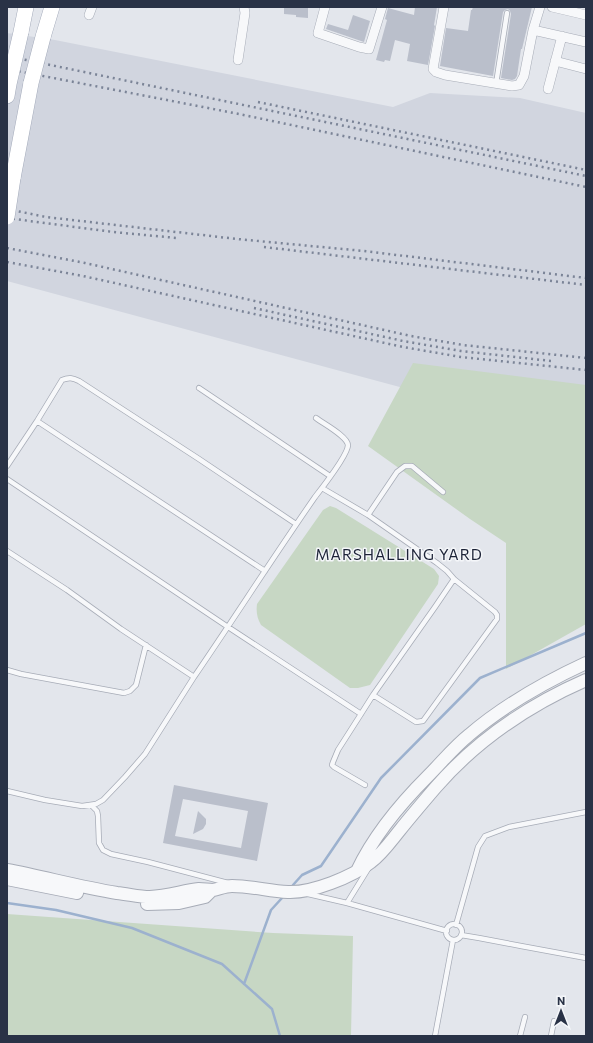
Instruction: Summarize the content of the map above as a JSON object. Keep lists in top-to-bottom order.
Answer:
{
  "districts": ["MARSHALLING YARD"],
  "north": "top"
}
